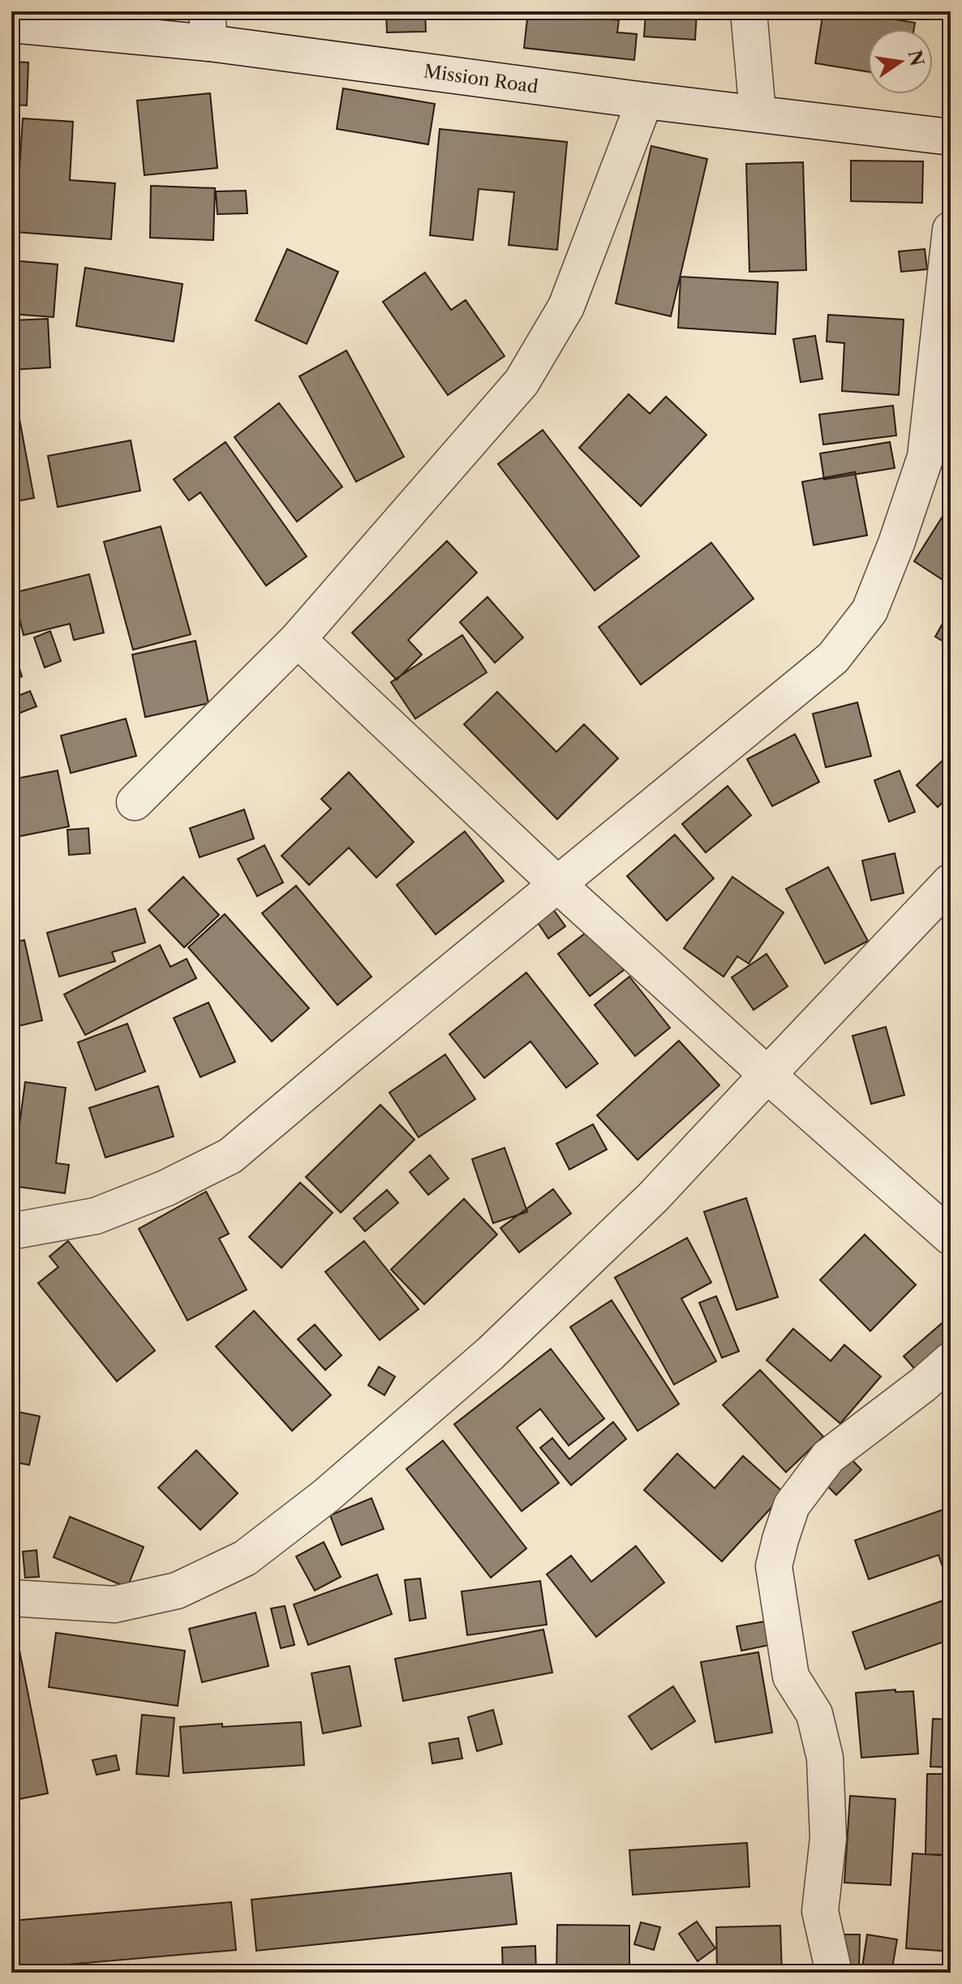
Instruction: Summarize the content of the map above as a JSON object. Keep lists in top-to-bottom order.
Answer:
{
  "streets": {
    "street": ["Mission Road"]
  },
  "north": "right"
}
